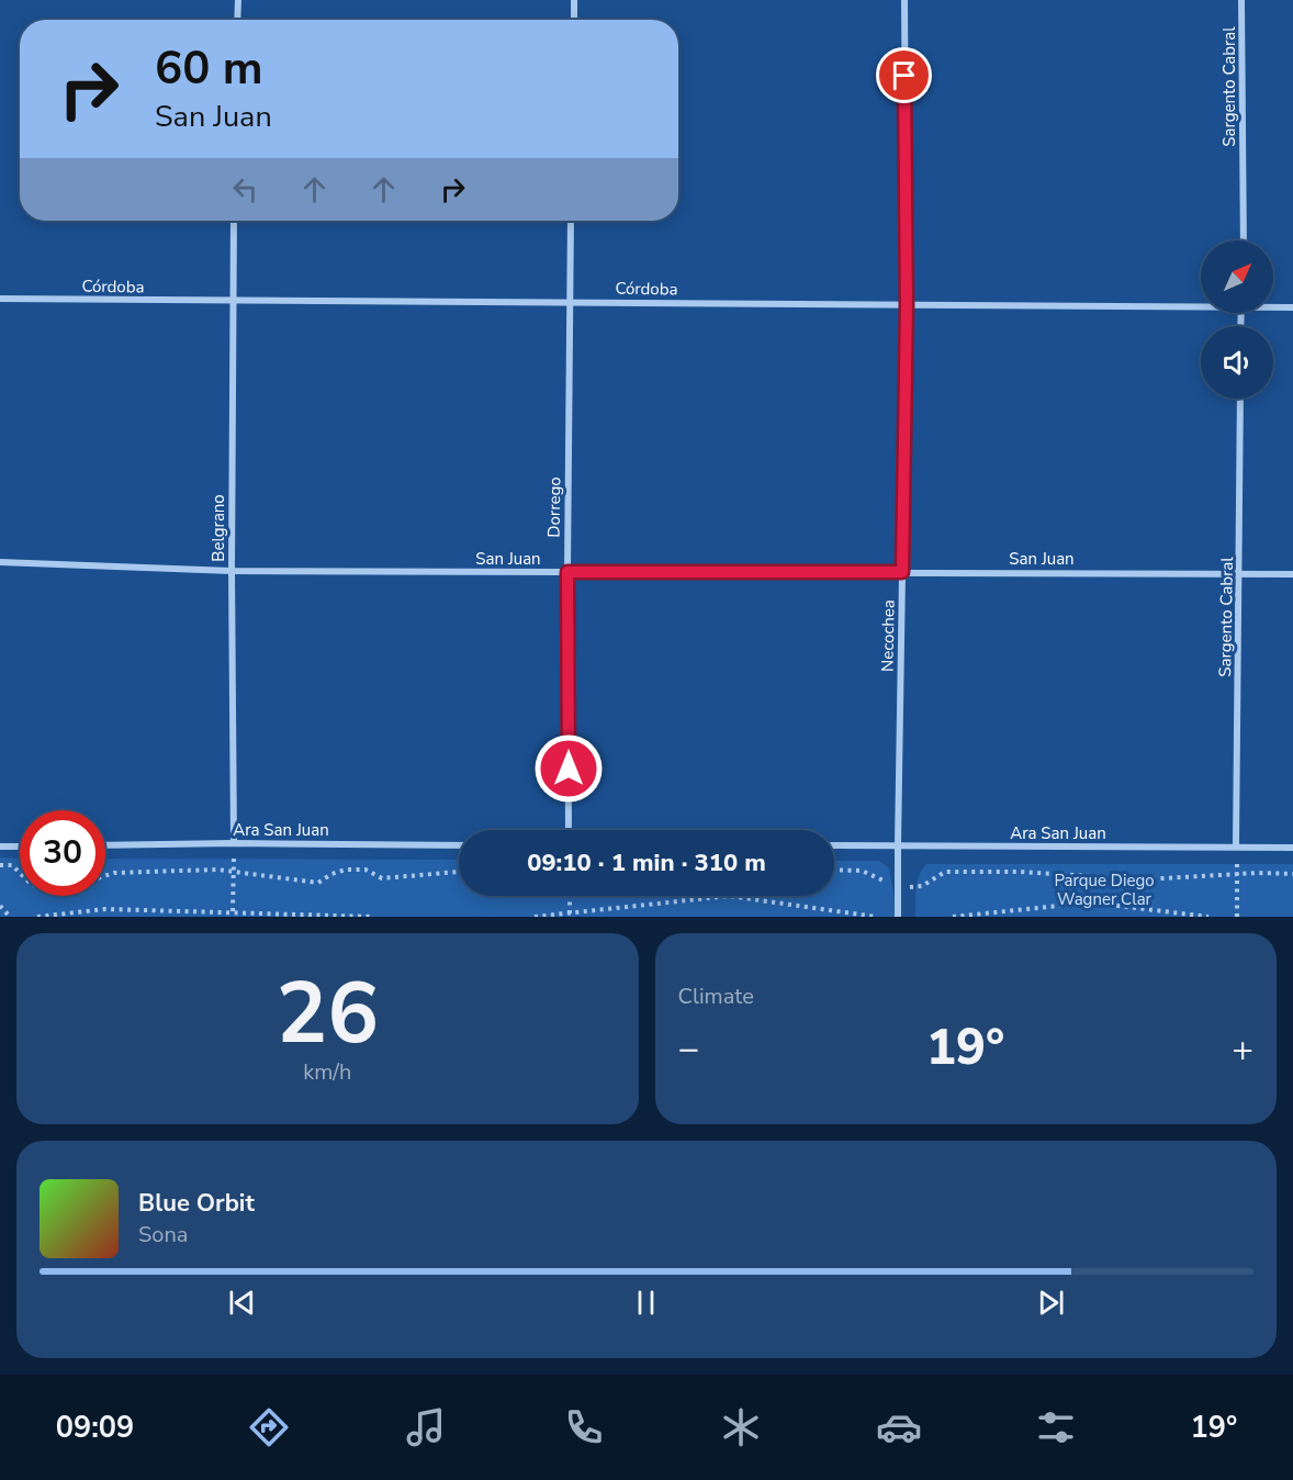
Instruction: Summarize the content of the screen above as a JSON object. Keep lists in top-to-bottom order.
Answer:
{
  "streets": {
    "street": [
      "Sargento Cabral",
      "Córdoba",
      "Dorrego",
      "Belgrano",
      "San Juan",
      "Necochea",
      "Ara San Juan"
    ]
  },
  "crossings": [
    ["Sargento Cabral", "San Juan"],
    ["Sargento Cabral", "Ara San Juan"],
    ["Córdoba", "Dorrego"],
    ["Córdoba", "Belgrano"],
    ["Córdoba", "Necochea"],
    ["Dorrego", "San Juan"],
    ["Belgrano", "San Juan"],
    ["Belgrano", "Ara San Juan"],
    ["San Juan", "Necochea"],
    ["Necochea", "Ara San Juan"]
  ],
  "parks": ["Parque Diego Wagner Clar"],
  "north": "top right",
  "page": {
    "turn": ["60 m", "San Juan"],
    "limit": "30",
    "trip": "09:10 · 1 min · 310 m",
    "tile": [
      ["26", "km/h"],
      "Climate"
    ],
    "heat": ["−", "19°", "+"],
    "song": ["Blue Orbit", "Sona"],
    "tabs": ["09:09", "19°"]
  }
}
